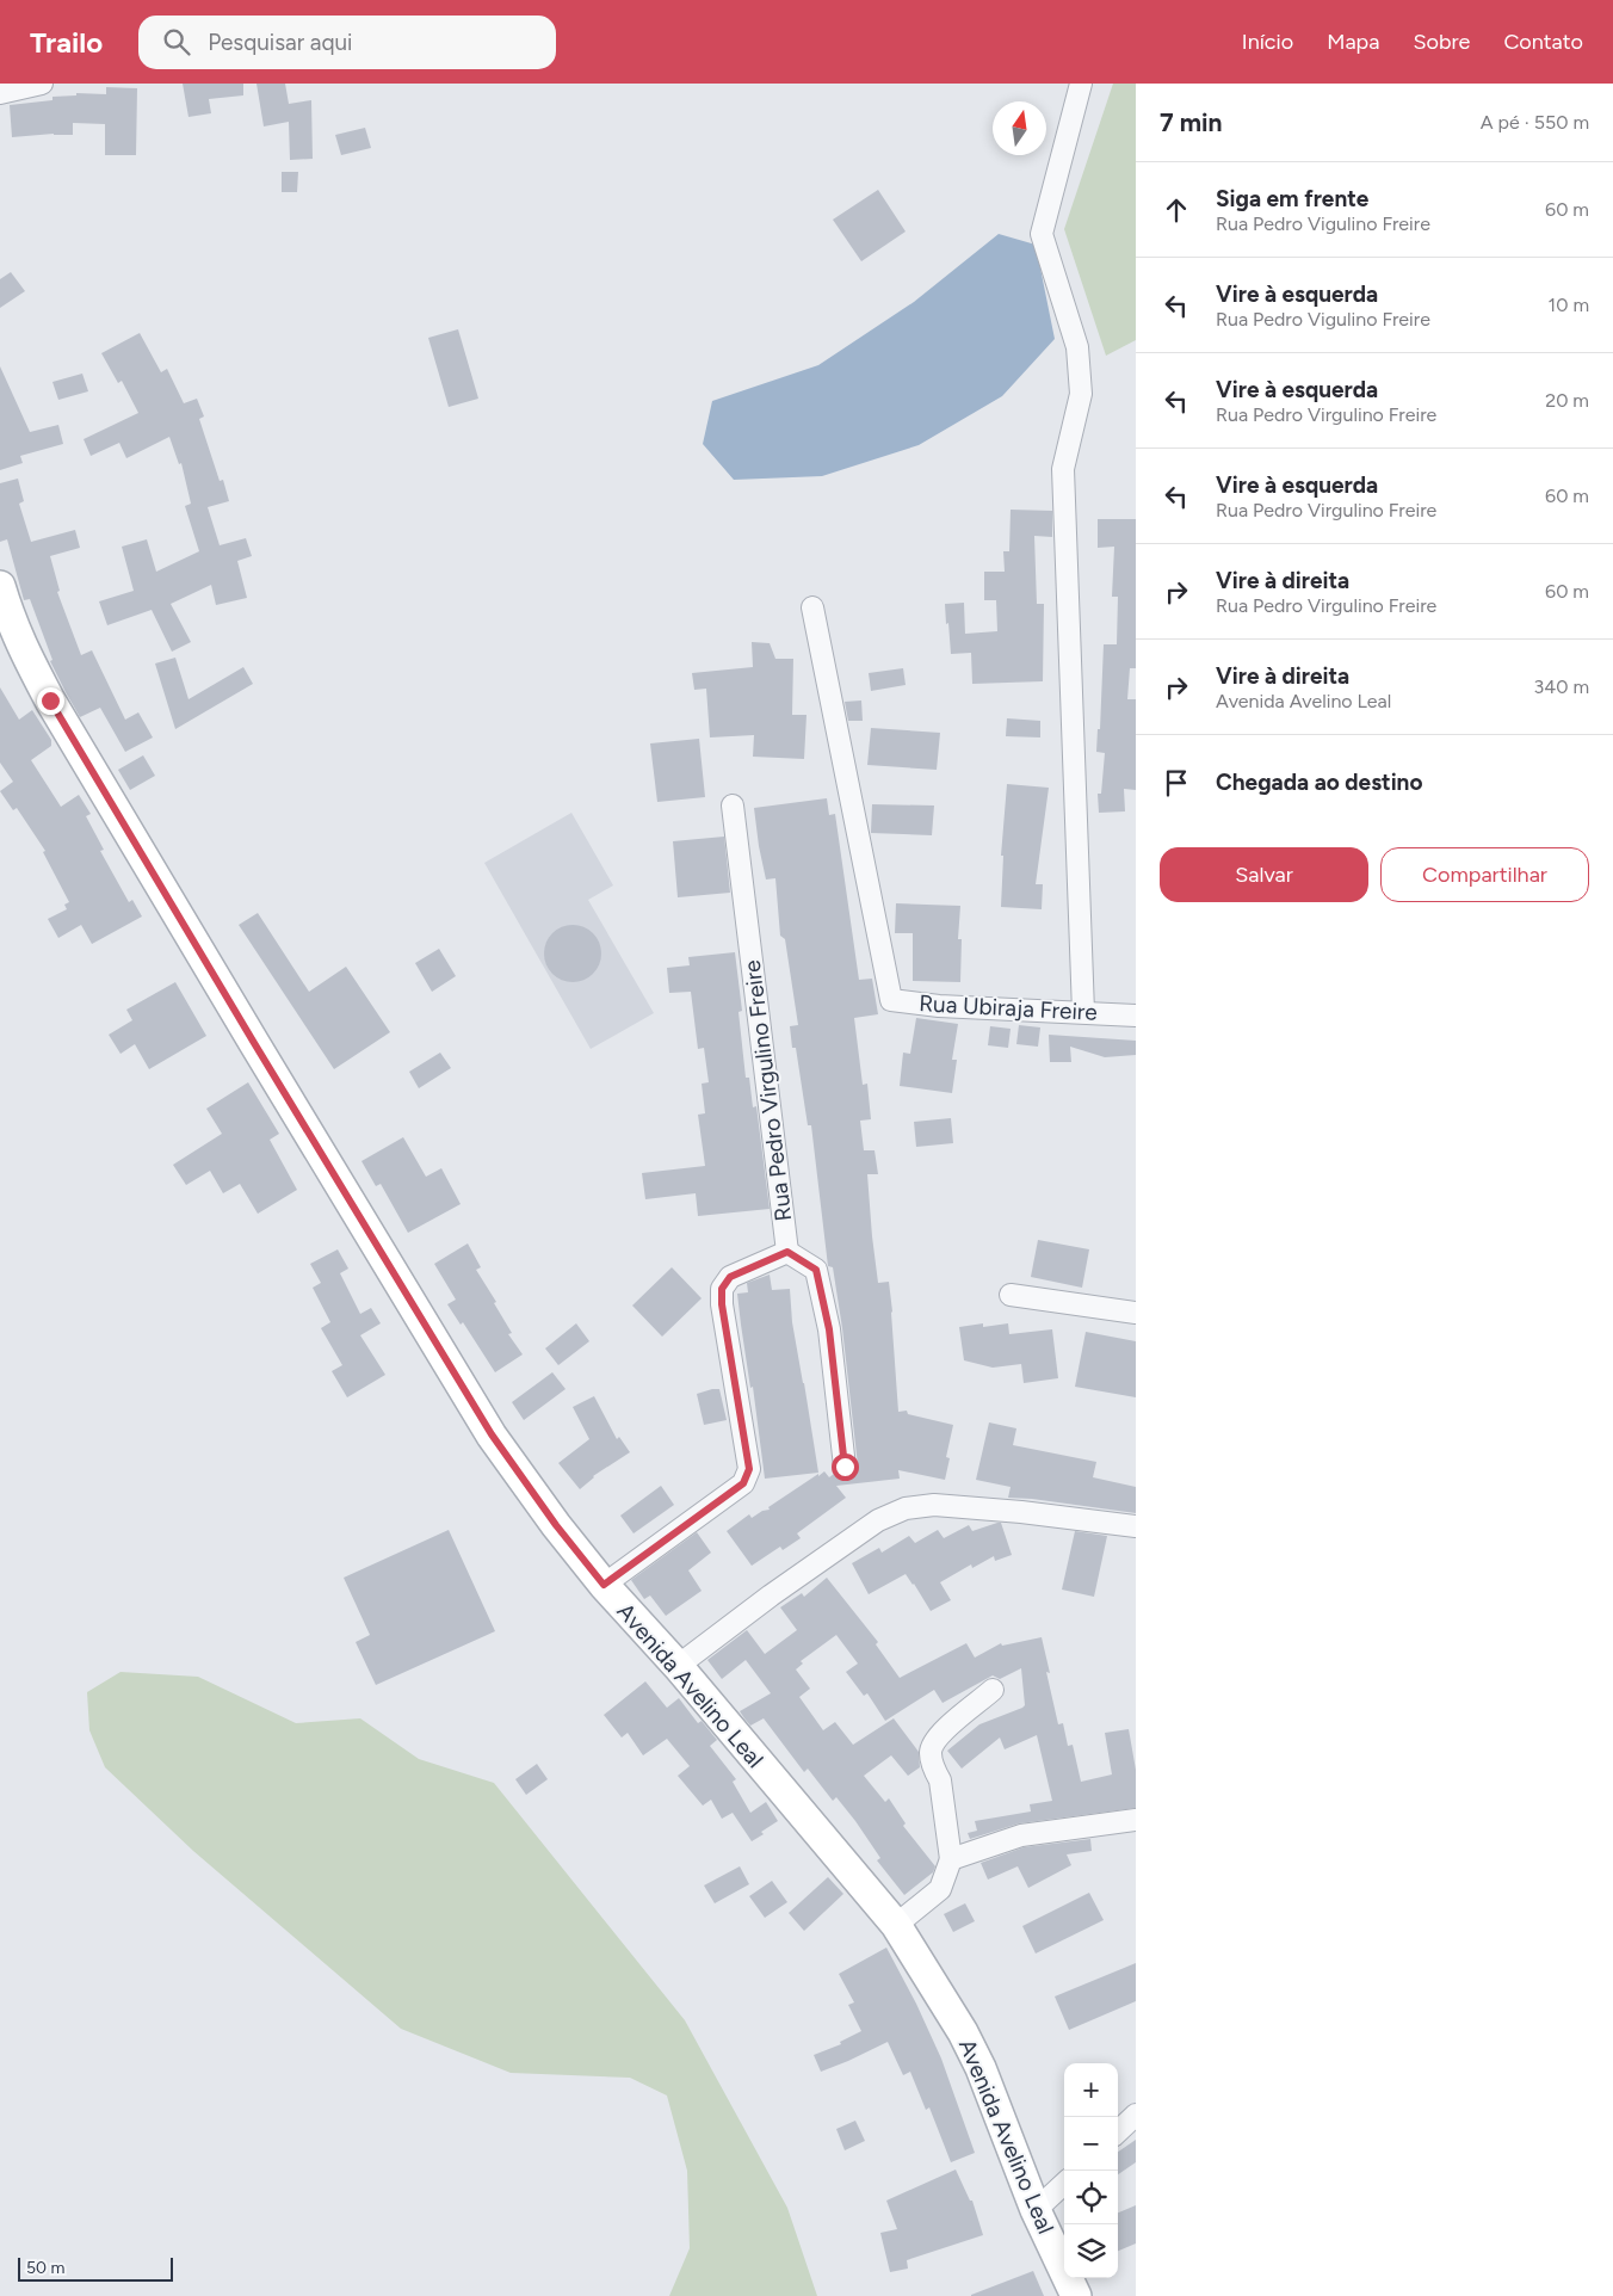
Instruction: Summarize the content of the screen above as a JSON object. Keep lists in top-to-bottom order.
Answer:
{
  "streets": {
    "main road": ["Avenida Avelino Leal"],
    "street": ["Rua Ubiraja Freire", "Rua Pedro Virgulino Freire"]
  },
  "crossings": [
    ["Rua Pedro Virgulino Freire", "Avenida Avelino Leal"]
  ],
  "scale_bar": "50 m",
  "north": "top",
  "page": {
    "header": "Trailo",
    "search": "Pesquisar aqui",
    "nav": [
      "Início",
      "Mapa",
      "Sobre",
      "Contato"
    ],
    "heading": ["7 min", "A pé · 550 m"],
    "list": [
      ["Siga em frente", "Rua Pedro Vigulino Freire", "60 m"],
      ["Vire à esquerda", "Rua Pedro Vigulino Freire", "10 m"],
      ["Vire à esquerda", "Rua Pedro Virgulino Freire", "20 m"],
      ["Vire à esquerda", "Rua Pedro Virgulino Freire", "60 m"],
      ["Vire à direita", "Rua Pedro Virgulino Freire", "60 m"],
      ["Vire à direita", "Avenida Avelino Leal", "340 m"],
      "Chegada ao destino"
    ],
    "buttons": ["Salvar", "Compartilhar"],
    "map_buttons": ["+", "−"],
    "scale": "50 m"
  }
}
